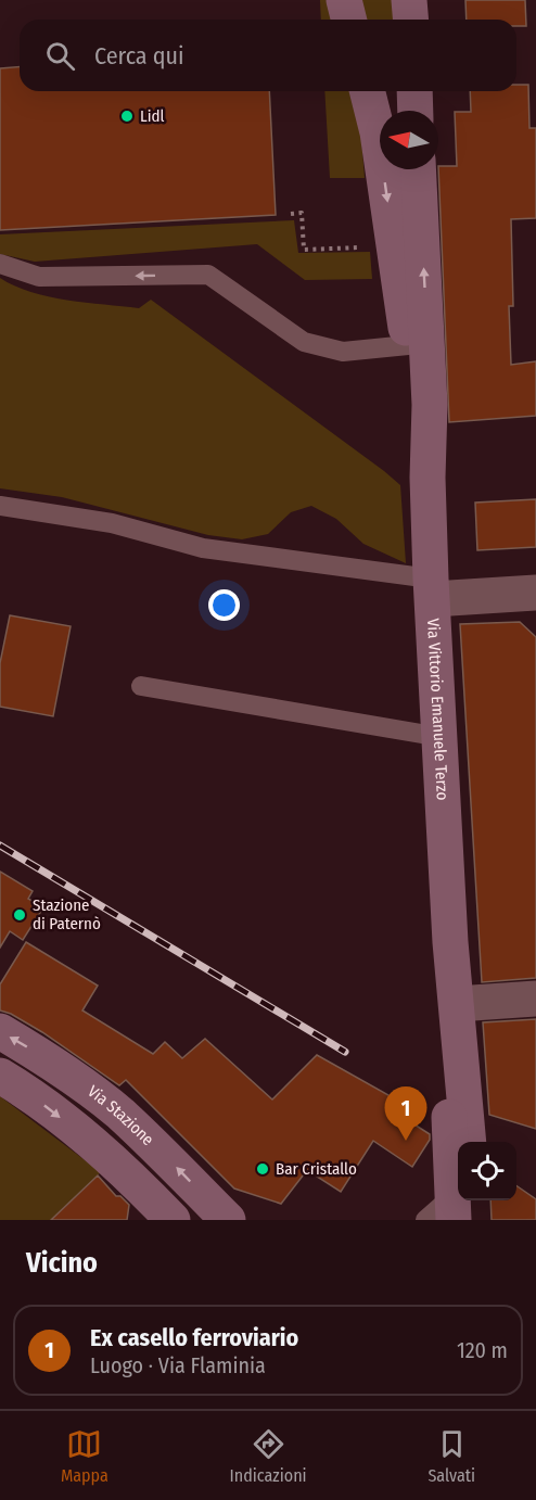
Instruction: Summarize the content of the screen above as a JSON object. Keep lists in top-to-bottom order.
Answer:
{
  "streets": {
    "street": ["Via Vittorio Emanuele Terzo", "Via Stazione"]
  },
  "places": ["Lidl", "Stazione di Paternò", "Bar Cristallo"],
  "north": "left",
  "page": {
    "search": "Cerca qui",
    "pins": "1",
    "heading": "Vicino",
    "list": [
      {
        "mark": "1",
        "name": "Ex casello ferroviario",
        "note": "Luogo · Via Flaminia",
        "value": "120 m"
      }
    ],
    "nav": ["Mappa", "Indicazioni", "Salvati"]
  }
}
